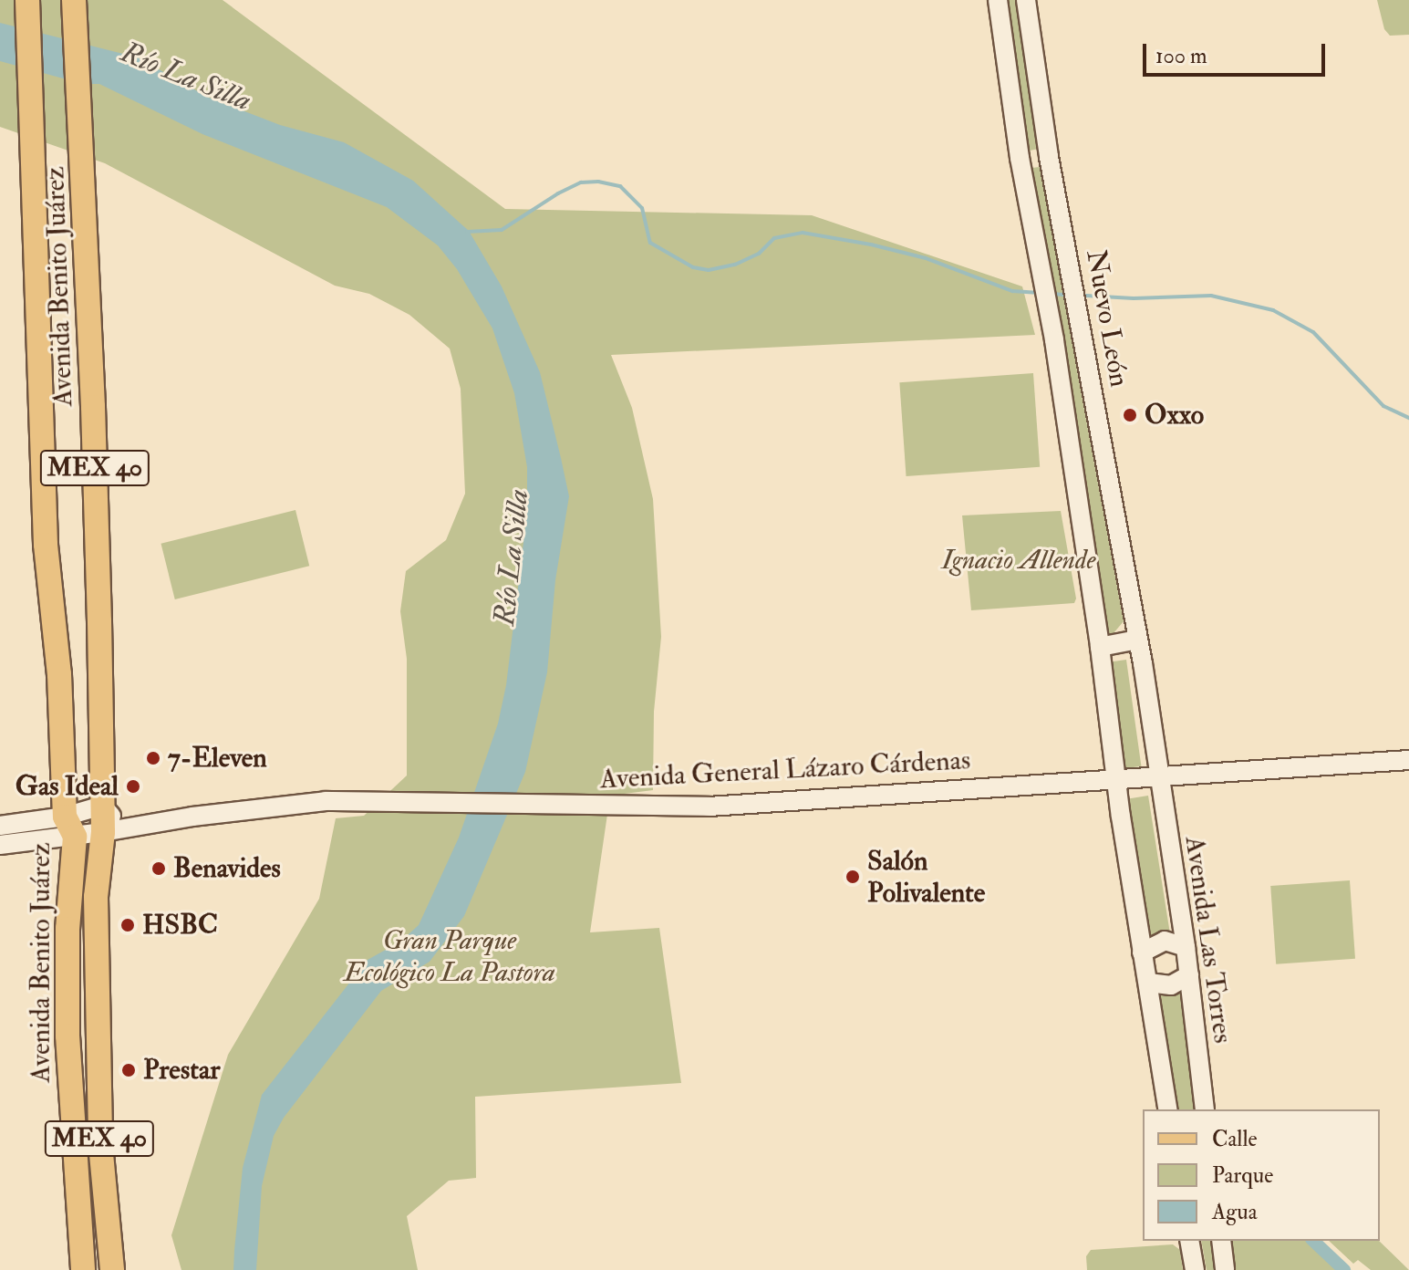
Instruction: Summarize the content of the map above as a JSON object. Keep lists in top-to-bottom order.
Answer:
{
  "streets": {
    "main road": ["Avenida Benito Juárez", "MEX 40"],
    "street": ["Nuevo León", "Avenida General Lázaro Cárdenas", "Avenida Las Torres"]
  },
  "crossings": [
    ["Avenida Benito Juárez", "Avenida General Lázaro Cárdenas"],
    ["Nuevo León", "Avenida General Lázaro Cárdenas"],
    ["Nuevo León", "Avenida Las Torres"],
    ["Avenida General Lázaro Cárdenas", "Avenida Las Torres"]
  ],
  "water": ["Río La Silla"],
  "parks": ["Ignacio Allende", "Gran Parque Ecológico La Pastora"],
  "places": [
    "Oxxo",
    "7-Eleven",
    "Gas Ideal",
    "Benavides",
    "Salón Polivalente",
    "HSBC",
    "Prestar"
  ],
  "legend": ["Calle", "Parque", "Agua"],
  "scale_bar": "100 m"
}
